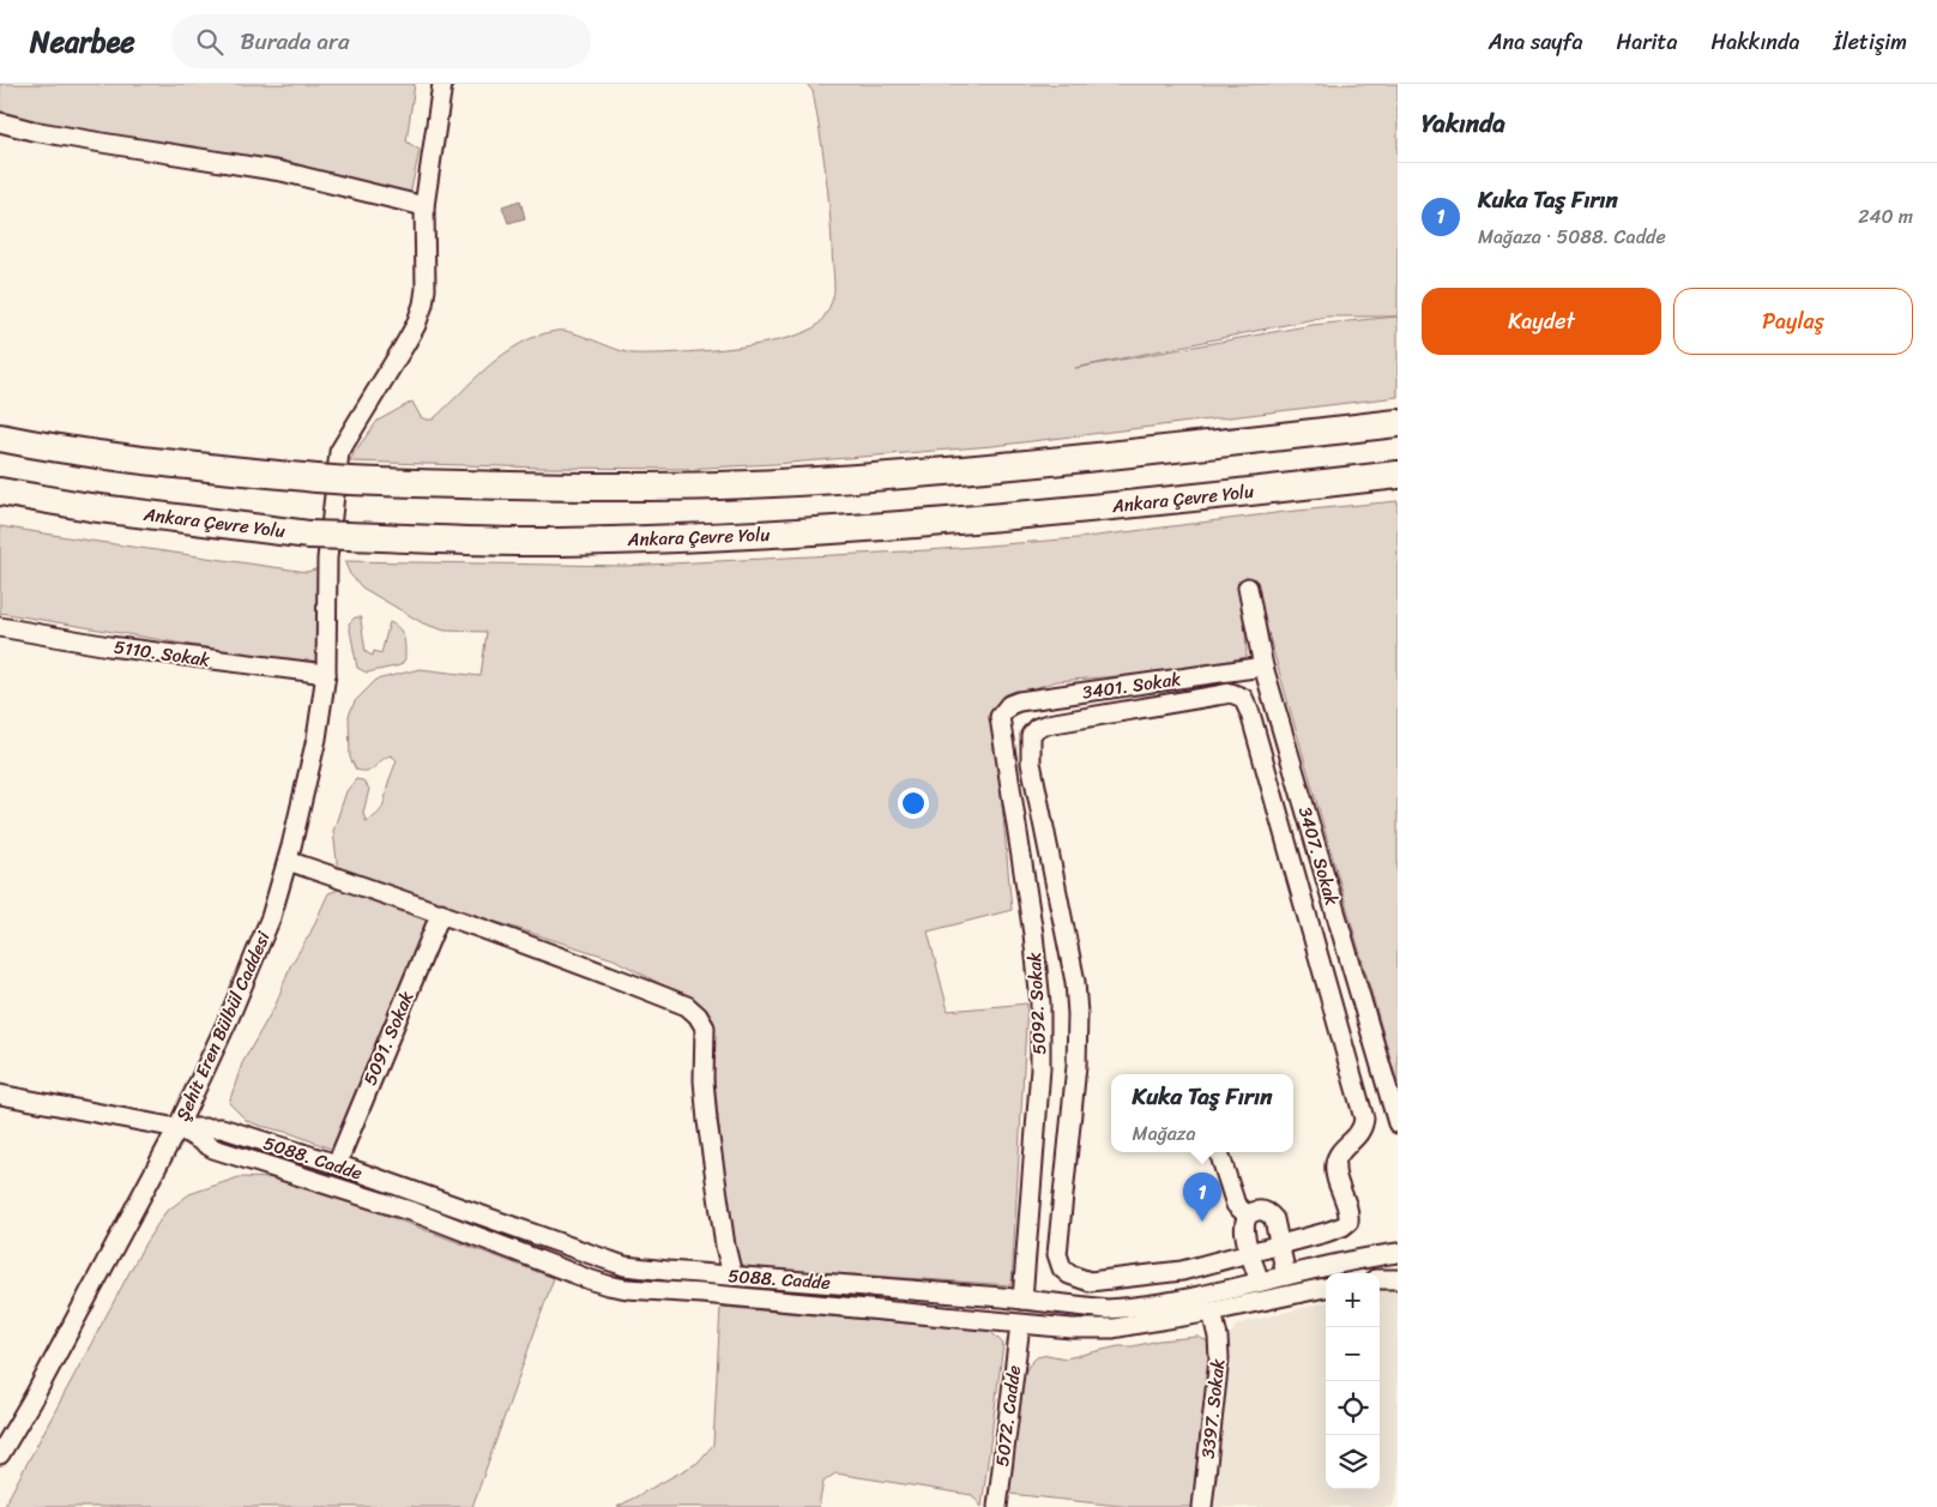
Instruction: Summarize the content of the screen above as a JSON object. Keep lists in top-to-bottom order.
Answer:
{
  "streets": {
    "highway": ["Ankara Çevre Yolu"],
    "street": [
      "5110. Sokak",
      "3401. Sokak",
      "3407. Sokak",
      "5092. Sokak",
      "Şehit Eren Bülbül Caddesi",
      "5091. Sokak",
      "5088. Cadde",
      "3397. Sokak",
      "5072. Cadde"
    ]
  },
  "crossings": [
    ["5110. Sokak", "Şehit Eren Bülbül Caddesi"],
    ["3401. Sokak", "3407. Sokak"],
    ["3401. Sokak", "5092. Sokak"],
    ["5092. Sokak", "5088. Cadde"],
    ["Şehit Eren Bülbül Caddesi", "5088. Cadde"],
    ["5091. Sokak", "5088. Cadde"],
    ["5088. Cadde", "3397. Sokak"],
    ["5088. Cadde", "5072. Cadde"]
  ],
  "page": {
    "header": "Nearbee",
    "search": "Burada ara",
    "nav": [
      "Ana sayfa",
      "Harita",
      "Hakkında",
      "İletişim"
    ],
    "heading": "Yakında",
    "list": [
      {
        "mark": "1",
        "name": "Kuka Taş Fırın",
        "note": "Mağaza · 5088. Cadde",
        "value": "240 m"
      }
    ],
    "buttons": ["Kaydet", "Paylaş"],
    "popup": ["Kuka Taş Fırın", "Mağaza"],
    "pins": "1",
    "map_buttons": ["+", "−"]
  }
}
